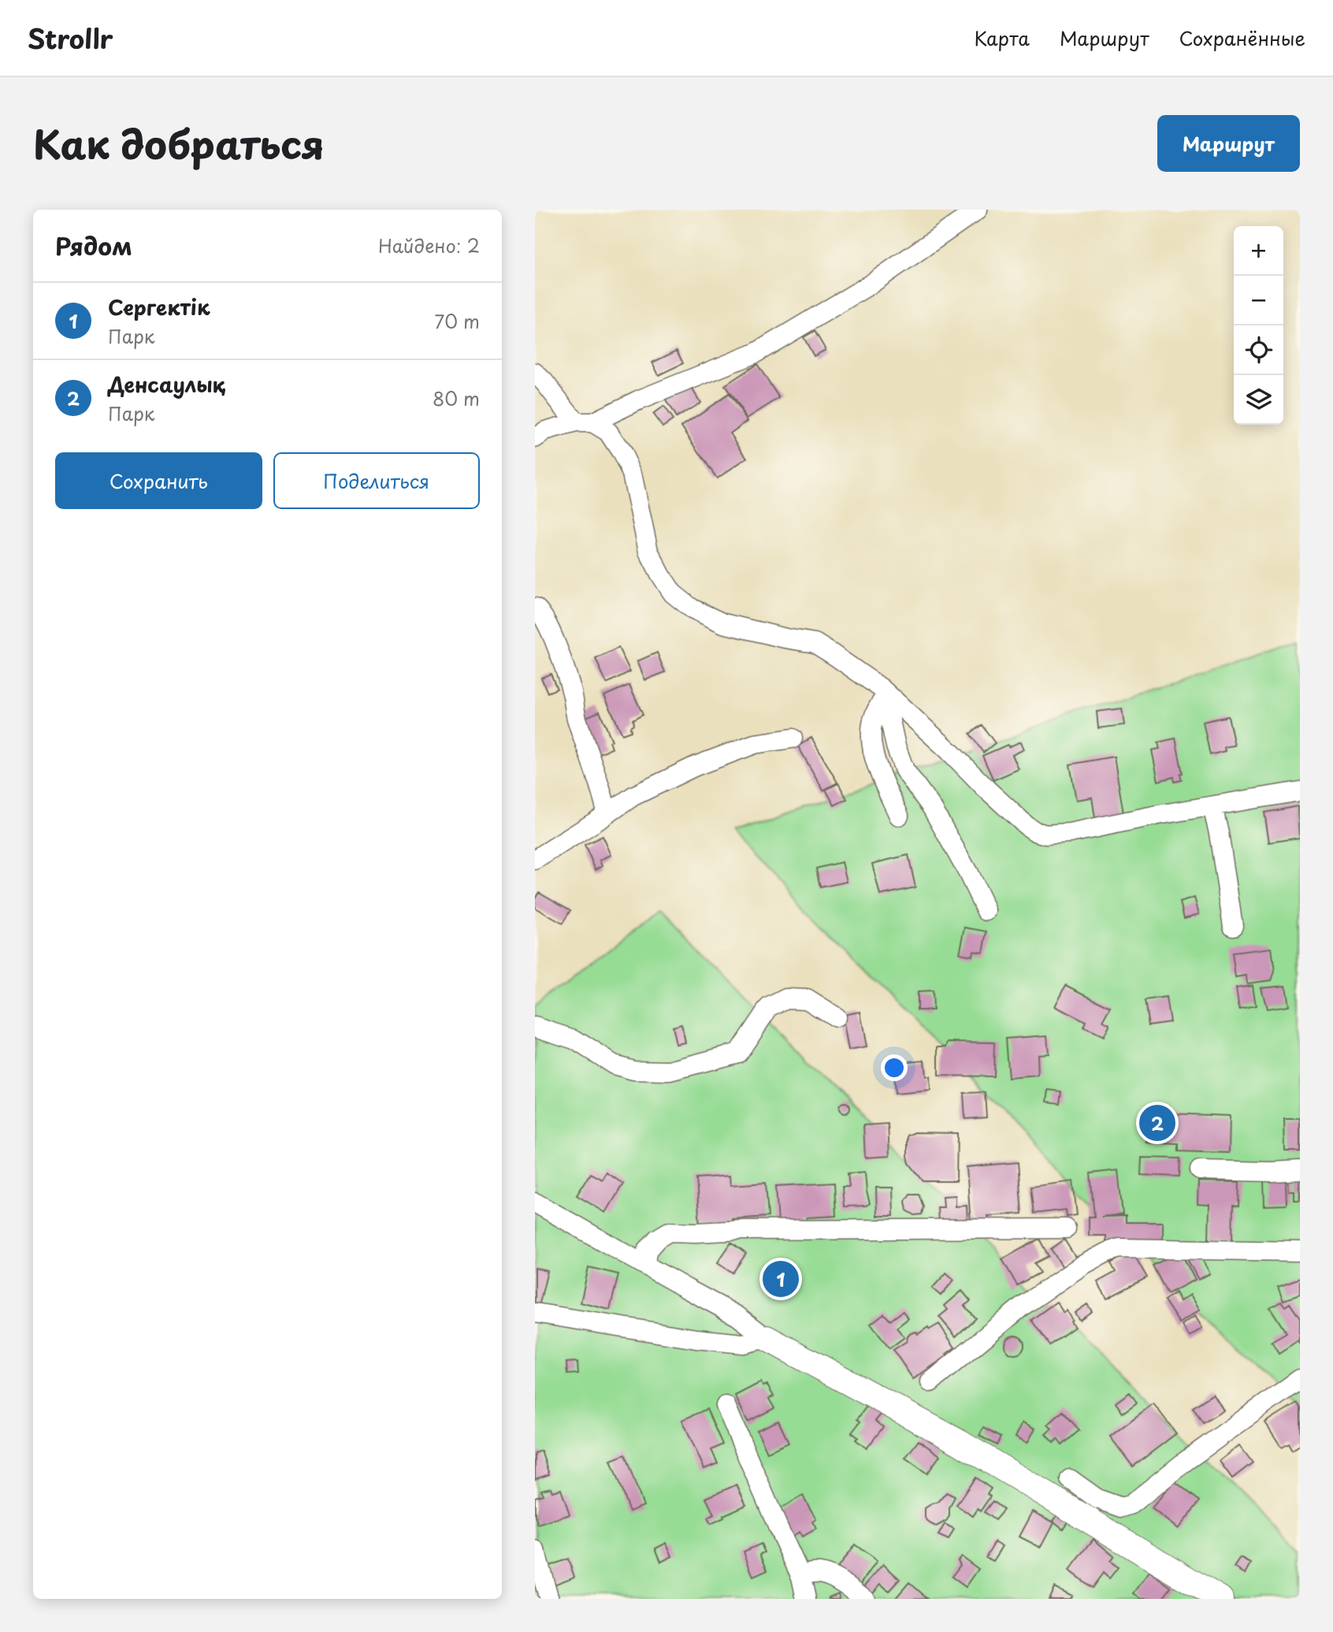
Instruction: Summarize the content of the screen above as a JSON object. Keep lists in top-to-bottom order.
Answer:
{
  "page": {
    "header": "Strollr",
    "nav": ["Карта", "Маршрут", "Сохранённые"],
    "title": "Как добраться",
    "buttons": [
      "Маршрут",
      ["Сохранить", "Поделиться"]
    ],
    "heading": ["Рядом", "Найдено: 2"],
    "map_buttons": ["+", "−"],
    "list": [
      {
        "mark": "1",
        "name": "Сергектік",
        "note": "Парк",
        "value": "70 m"
      },
      {
        "mark": "2",
        "name": "Денсаулық",
        "note": "Парк",
        "value": "80 m"
      }
    ],
    "pins": ["2", "1"]
  }
}
